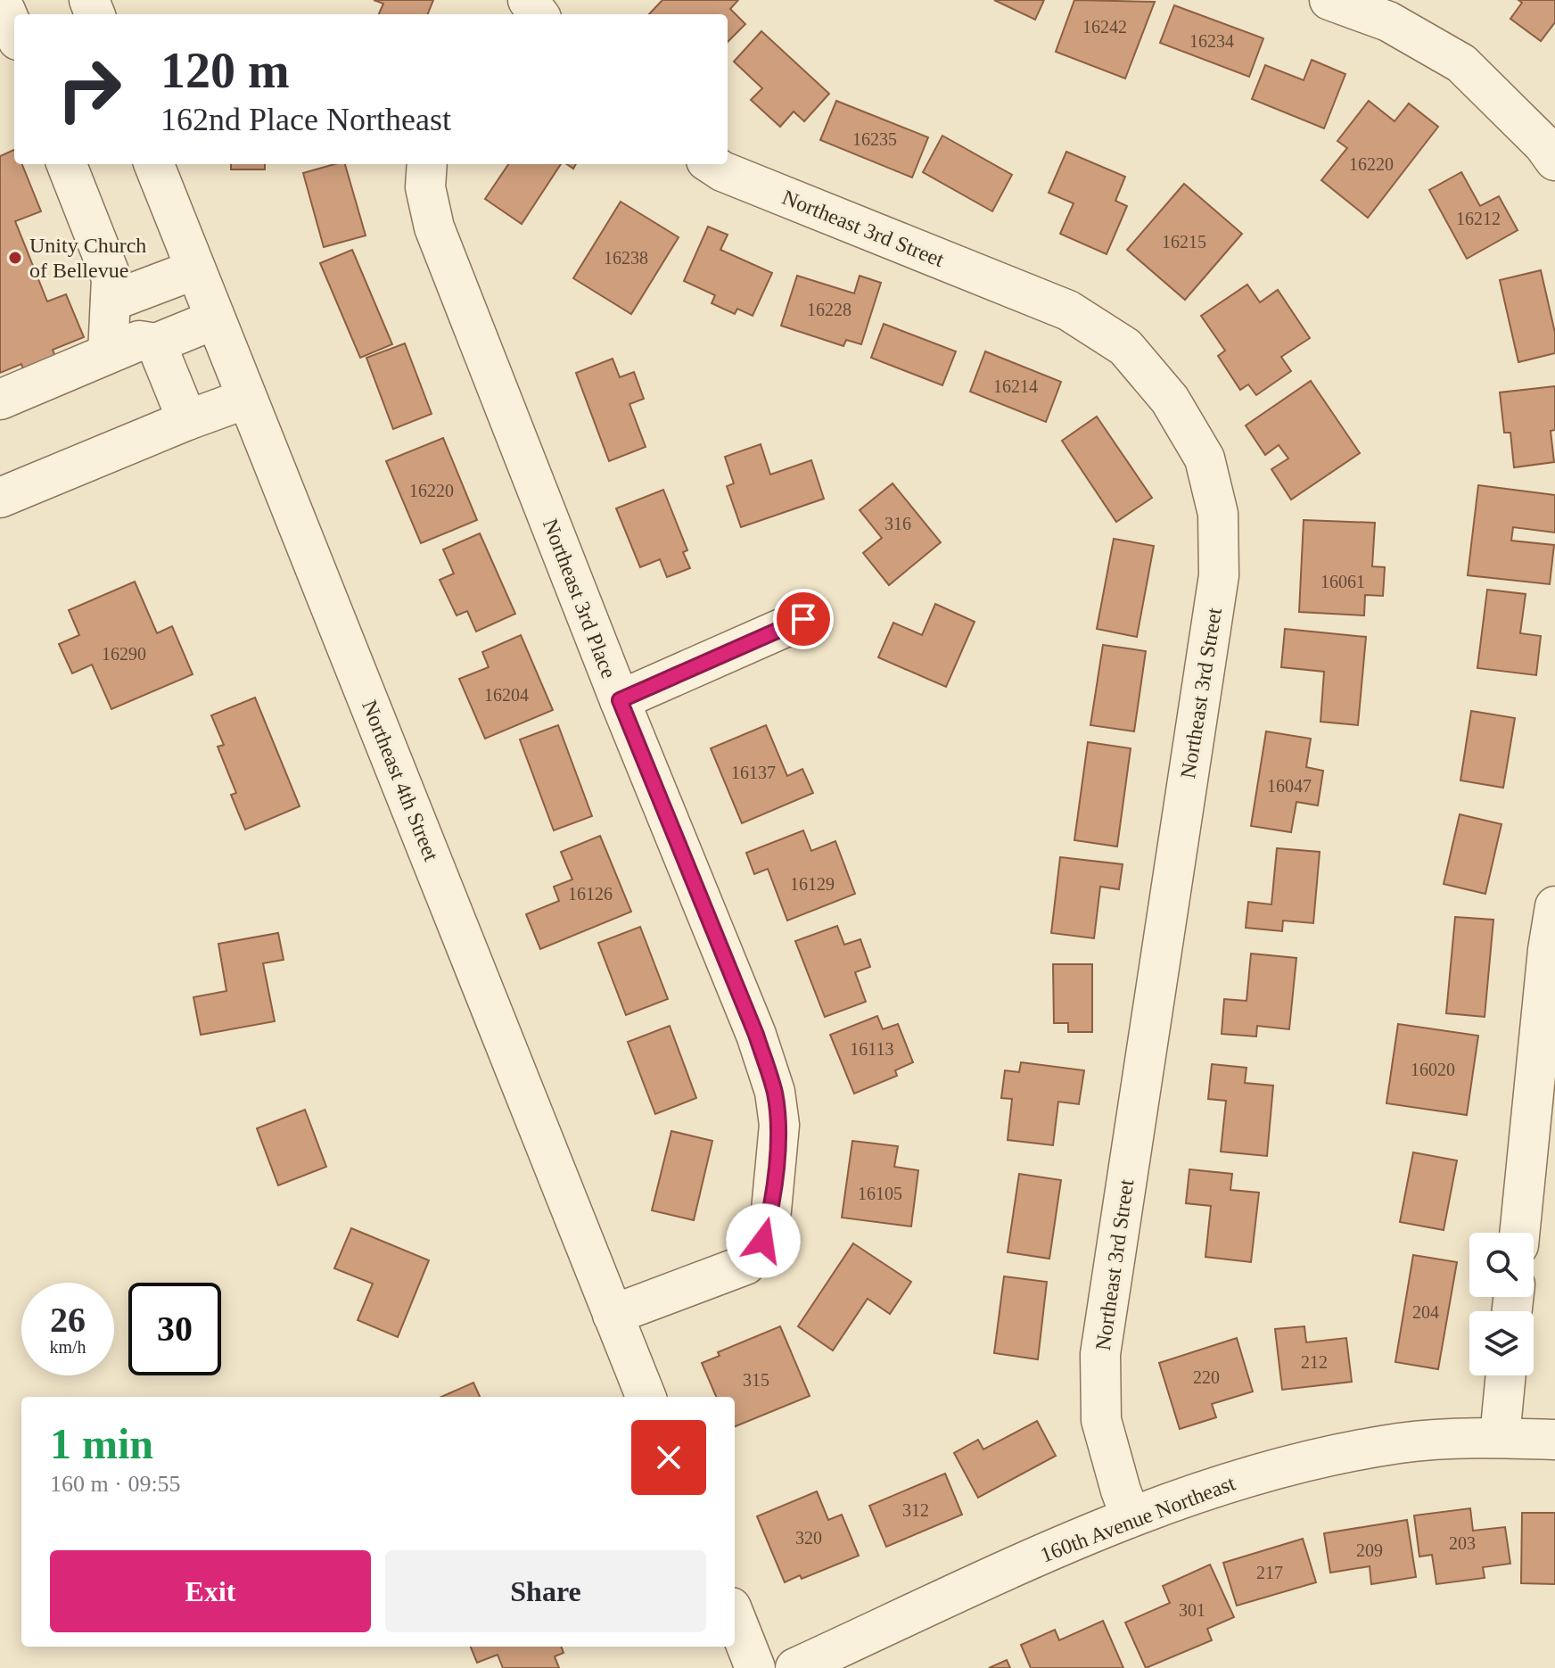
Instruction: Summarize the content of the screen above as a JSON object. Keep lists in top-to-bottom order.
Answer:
{
  "streets": {
    "street": [
      "Northeast 3rd Street",
      "Northeast 3rd Place",
      "Northeast 4th Street",
      "160th Avenue Northeast"
    ]
  },
  "crossings": [
    ["Northeast 3rd Street", "160th Avenue Northeast"],
    ["Northeast 3rd Place", "Northeast 4th Street"]
  ],
  "places": ["Unity Church of Bellevue"],
  "house_numbers": [
    "16242",
    "16234",
    "16235",
    "16220",
    "16212",
    "16215",
    "16238",
    "16228",
    "16214",
    "16220",
    "316",
    "16061",
    "16290",
    "16204",
    "16137",
    "16047",
    "16129",
    "16126",
    "16113",
    "16020",
    "16105",
    "204",
    "212",
    "220",
    "315",
    "312",
    "320",
    "203",
    "209",
    "217",
    "301"
  ],
  "page": {
    "turn": ["120 m", "162nd Place Northeast"],
    "speed": "26 km/h",
    "limit": "30",
    "heading": ["1 min", "160 m · 09:55"],
    "buttons": ["Exit", "Share"]
  }
}
